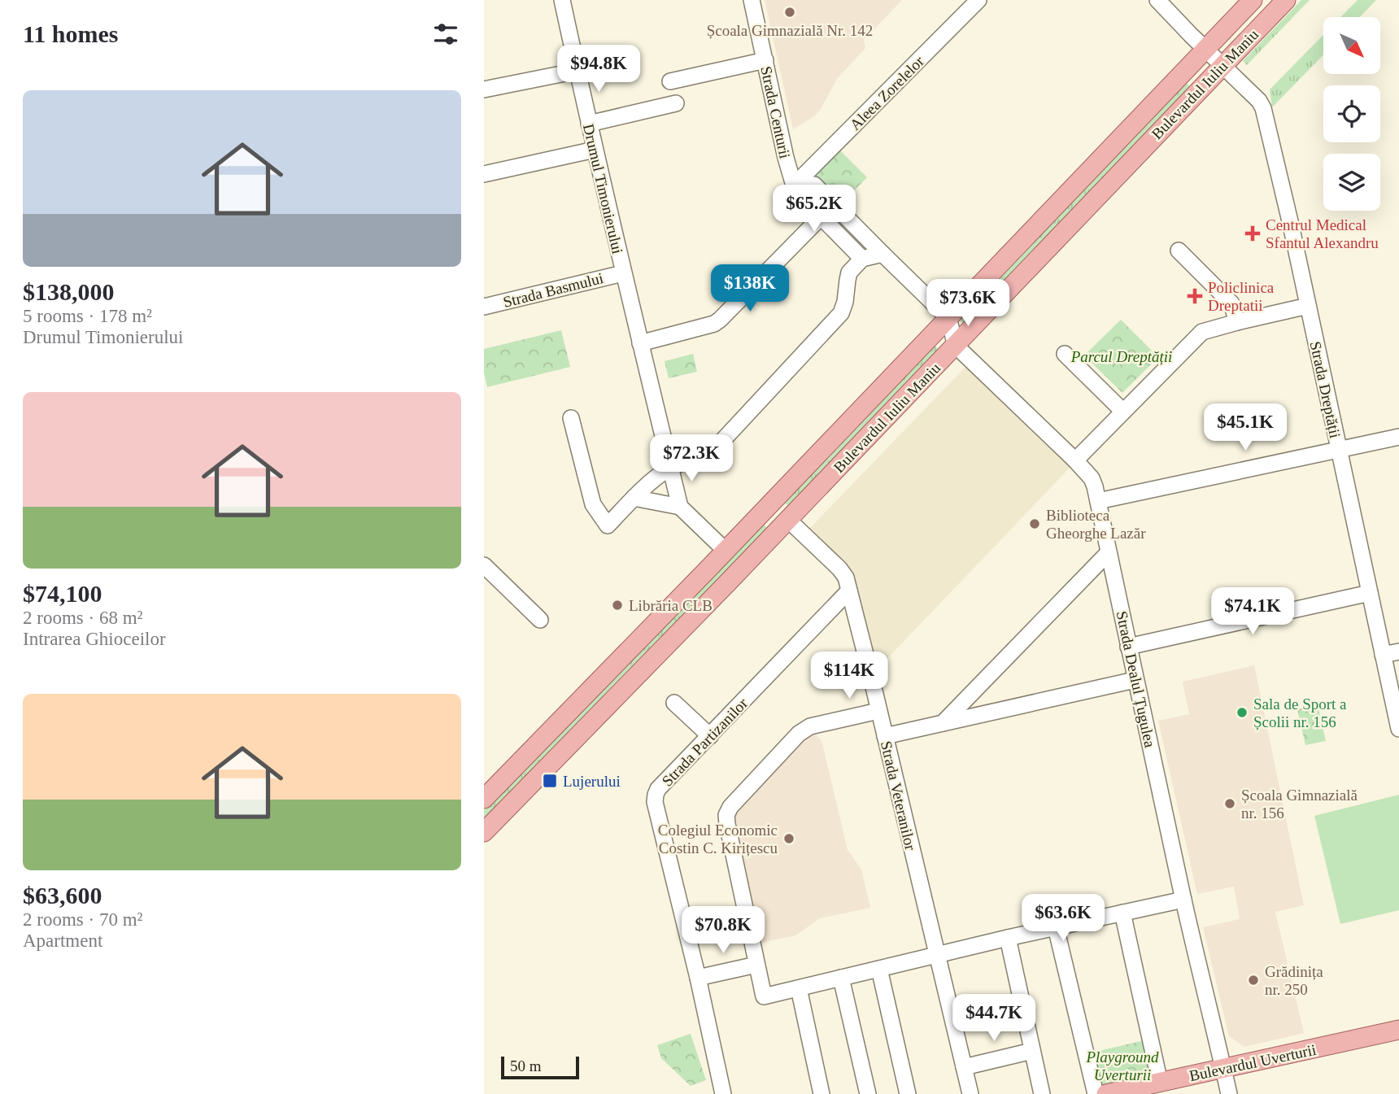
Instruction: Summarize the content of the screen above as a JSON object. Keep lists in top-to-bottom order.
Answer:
{
  "streets": {
    "main road": ["Bulevardul Iuliu Maniu", "Bulevardul Uverturii"],
    "street": [
      "Aleea Zorelelor",
      "Strada Centurii",
      "Drumul Timonierului",
      "Strada Basmului",
      "Strada Dreptății",
      "Strada Dealul Țugulea",
      "Strada Partizanilor",
      "Strada Veteranilor"
    ]
  },
  "crossings": [
    ["Bulevardul Iuliu Maniu", "Strada Dreptății"],
    ["Bulevardul Iuliu Maniu", "Strada Dealul Țugulea"],
    ["Bulevardul Iuliu Maniu", "Strada Veteranilor"],
    ["Aleea Zorelelor", "Strada Centurii"],
    ["Drumul Timonierului", "Strada Basmului"],
    ["Strada Dealul Țugulea", "Bulevardul Uverturii"],
    ["Strada Partizanilor", "Strada Veteranilor"]
  ],
  "parks": ["Parcul Dreptății", "Playground Uverturii"],
  "places": {
    "other": [
      "Școala Gimnazială Nr. 142",
      "Biblioteca Gheorghe Lazăr",
      "Librăria CLB",
      "Sala de Sport a Școlii nr. 156",
      "Școala Gimnazială nr. 156",
      "Colegiul Economic Costin C. Kirițescu",
      "Grădinița nr. 250"
    ],
    "health": ["Centrul Medical Sfantul Alexandru", "Policlinica Dreptatii"],
    "transit": ["Lujerului"]
  },
  "scale_bar": "50 m",
  "north": "bottom right",
  "page": {
    "heading": "11 homes",
    "price": [
      "$94.8K",
      "$65.2K",
      "$138K",
      "$73.6K",
      "$45.1K",
      "$72.3K",
      "$74.1K",
      "$114K",
      "$63.6K",
      "$70.8K",
      "$44.7K"
    ],
    "list": [
      {
        "name": "$138,000",
        "note": "5 rooms · 178 m² · Drumul Timonierului"
      },
      {
        "name": "$74,100",
        "note": "2 rooms · 68 m² · Intrarea Ghioceilor"
      },
      {
        "name": "$63,600",
        "note": "2 rooms · 70 m² · Apartment"
      }
    ],
    "scale": "50 m"
  }
}
